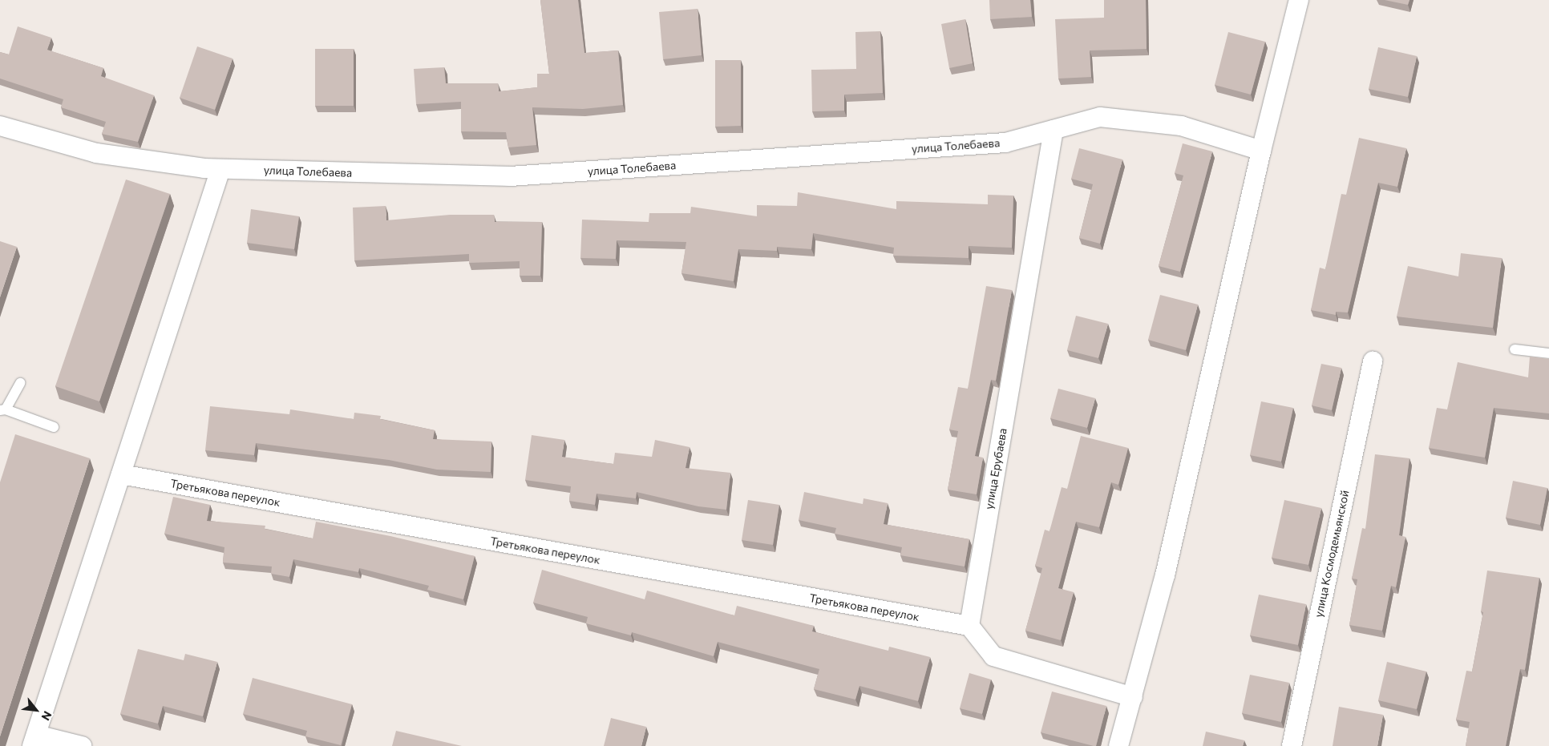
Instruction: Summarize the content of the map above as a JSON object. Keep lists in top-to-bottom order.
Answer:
{
  "streets": {
    "street": [
      "улица Толебаева",
      "улица Ерубаева",
      "Третьякова переулок",
      "улица Космодемьянской"
    ]
  },
  "crossings": [
    ["улица Толебаева", "улица Ерубаева"],
    ["улица Ерубаева", "Третьякова переулок"]
  ],
  "north": "bottom right"
}
